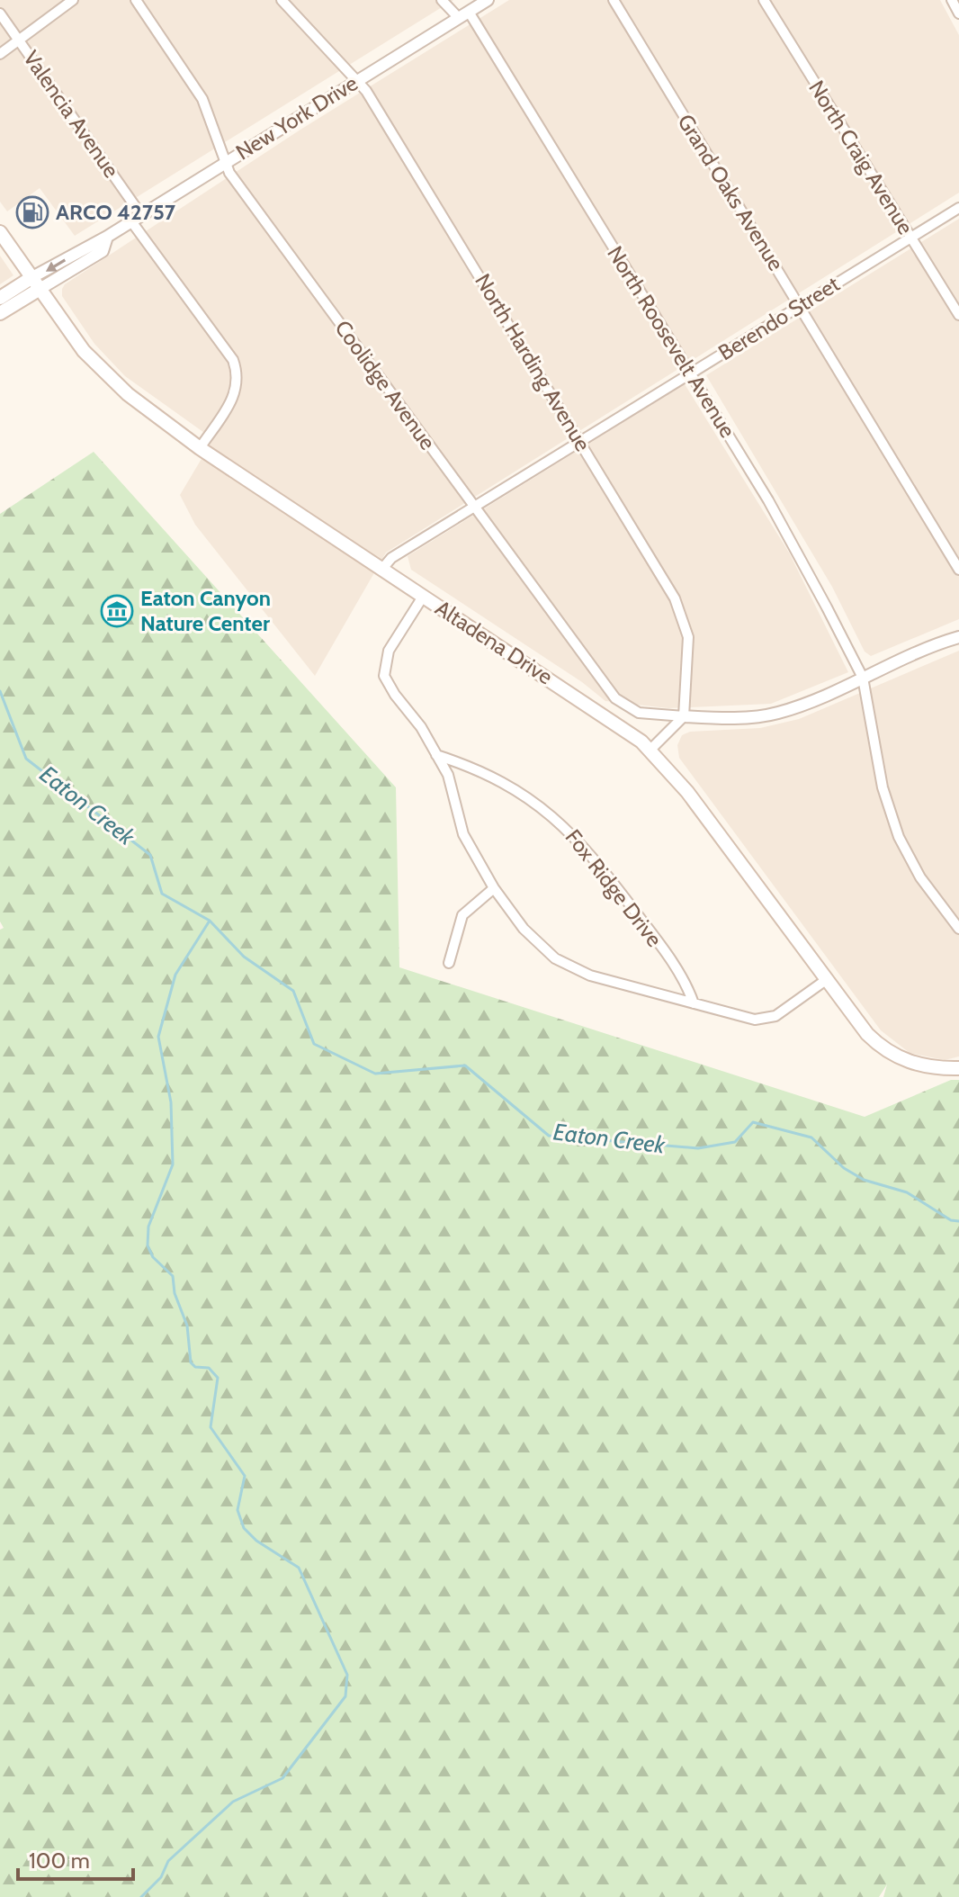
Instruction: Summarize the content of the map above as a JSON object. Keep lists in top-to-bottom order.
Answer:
{
  "streets": {
    "main road": ["New York Drive", "Altadena Drive"],
    "street": [
      "Valencia Avenue",
      "North Craig Avenue",
      "Grand Oaks Avenue",
      "Berendo Street",
      "North Roosevelt Avenue",
      "North Harding Avenue",
      "Coolidge Avenue",
      "Fox Ridge Drive"
    ]
  },
  "crossings": [
    ["Valencia Avenue", "New York Drive"],
    ["Valencia Avenue", "Altadena Drive"],
    ["New York Drive", "North Roosevelt Avenue"],
    ["New York Drive", "North Harding Avenue"],
    ["New York Drive", "Coolidge Avenue"],
    ["New York Drive", "Altadena Drive"],
    ["North Craig Avenue", "Berendo Street"],
    ["Grand Oaks Avenue", "Berendo Street"],
    ["Berendo Street", "North Roosevelt Avenue"],
    ["Berendo Street", "North Harding Avenue"],
    ["Berendo Street", "Coolidge Avenue"],
    ["Berendo Street", "Altadena Drive"],
    ["North Harding Avenue", "Coolidge Avenue"]
  ],
  "water": ["Eaton Creek"],
  "places": {
    "fuel station": ["ARCO 42757"],
    "museum": ["Eaton Canyon Nature Center"]
  },
  "scale_bar": "100 m"
}
